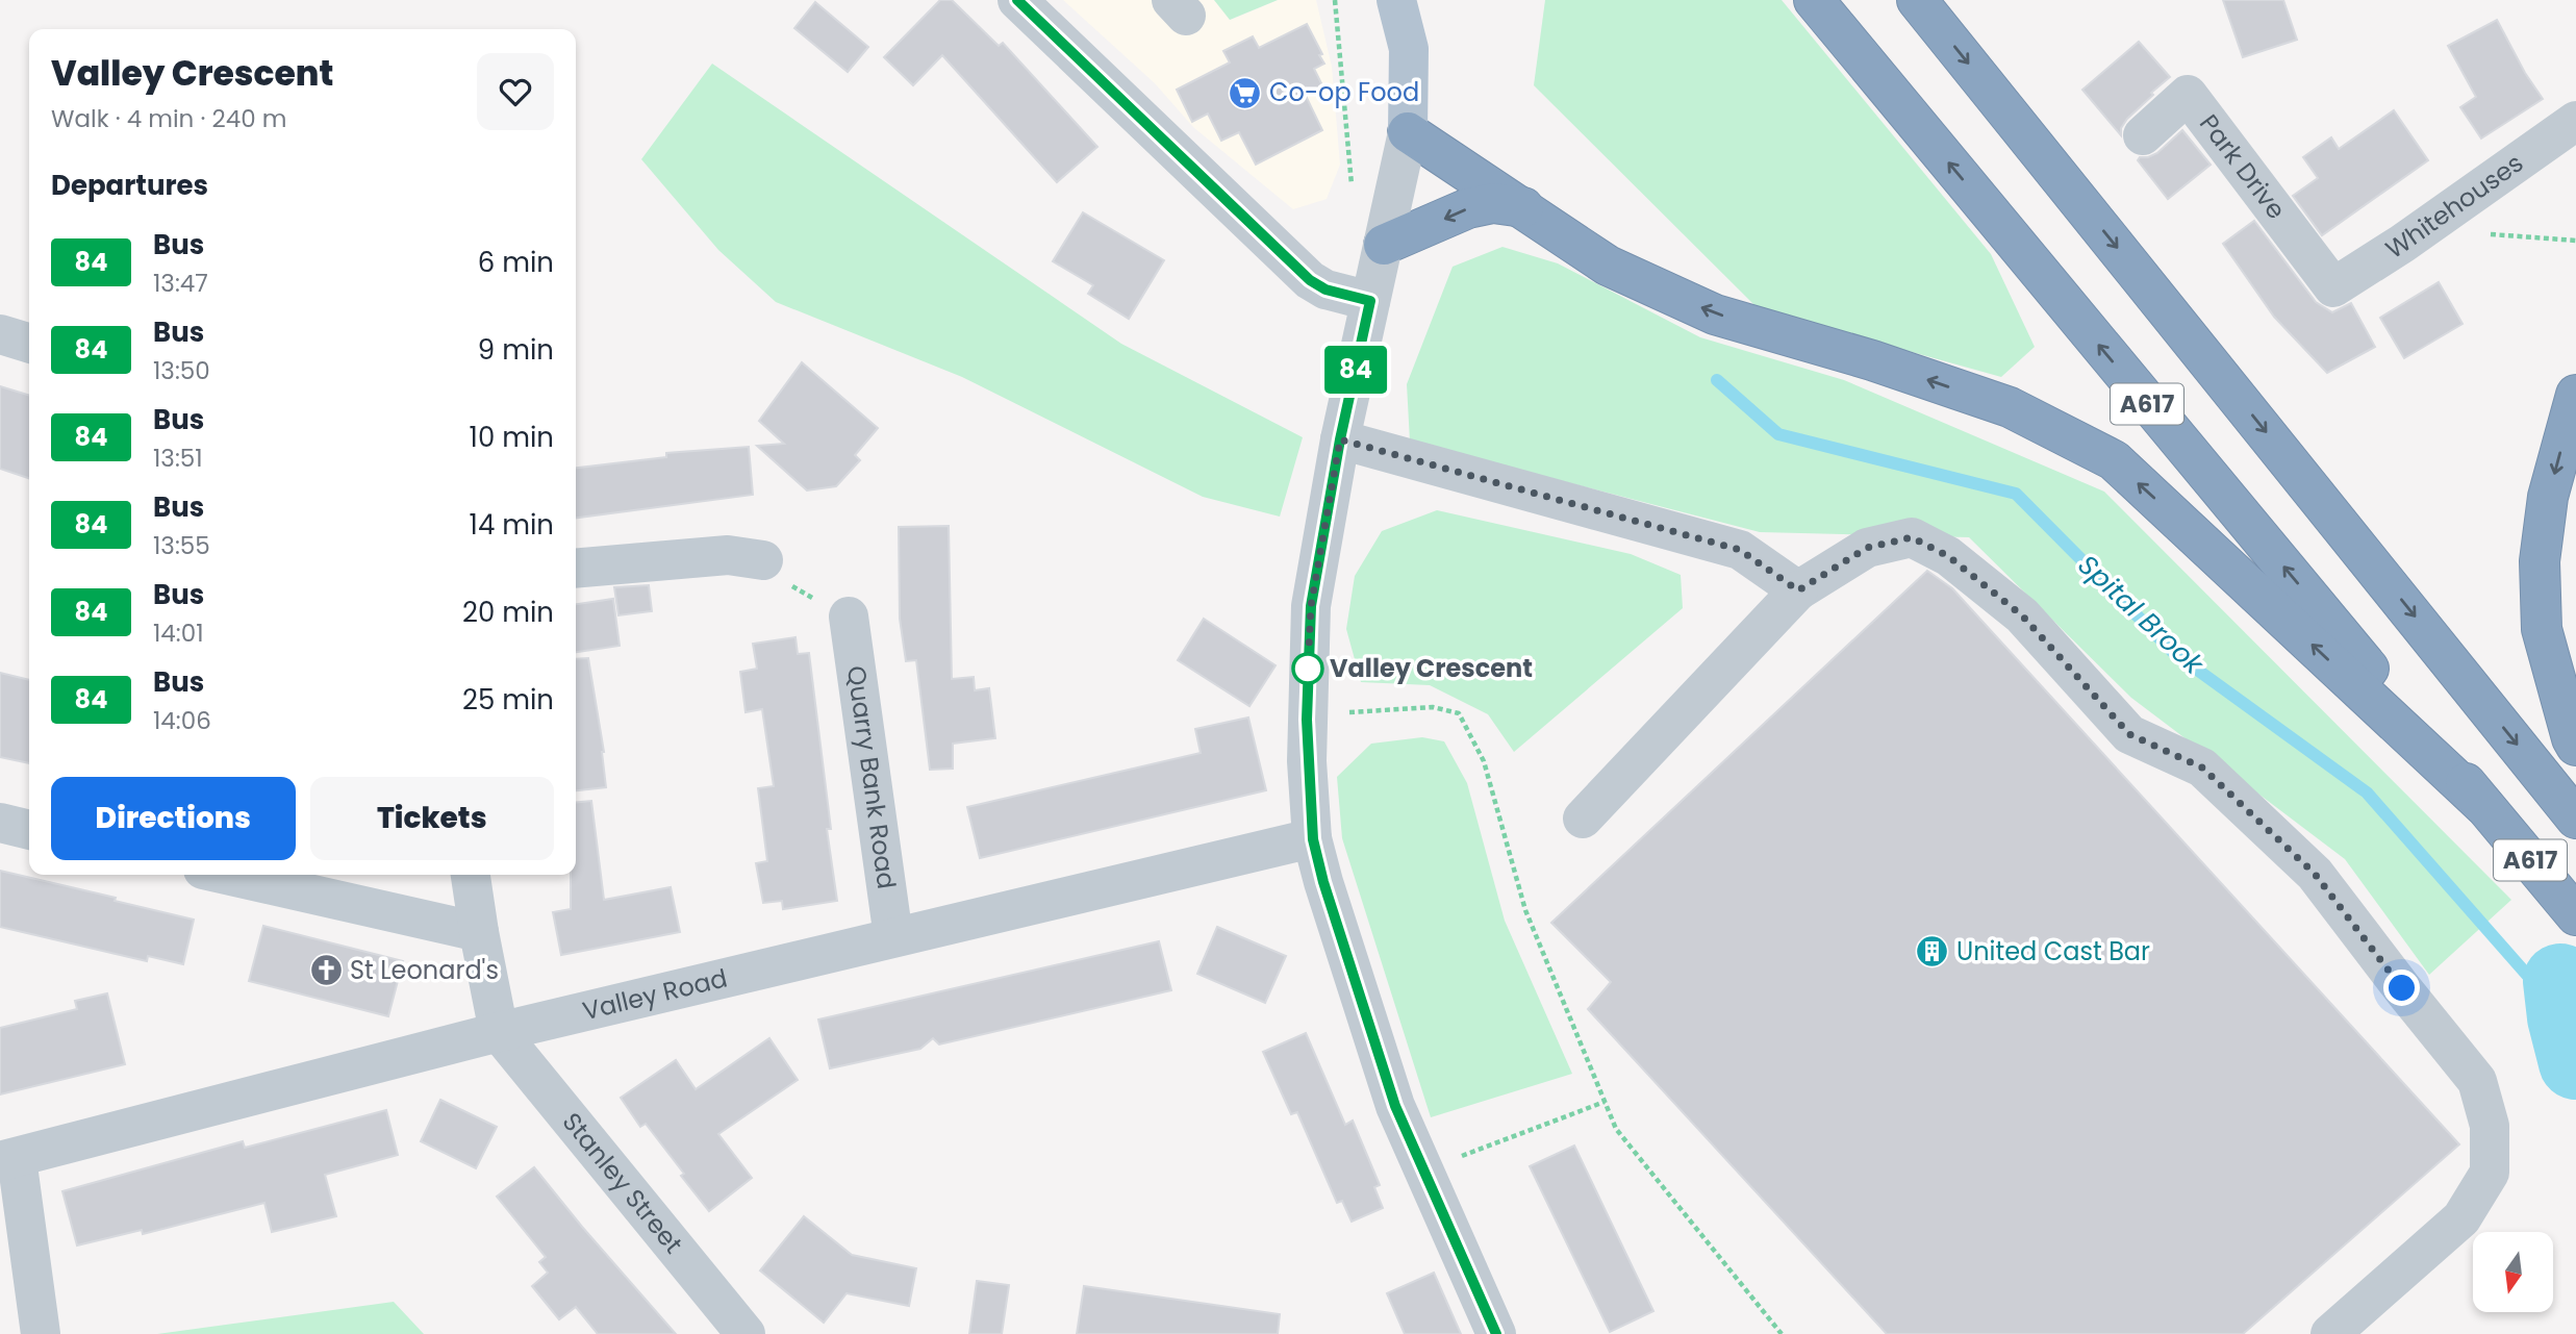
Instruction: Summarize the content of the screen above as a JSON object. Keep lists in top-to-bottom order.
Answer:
{
  "streets": {
    "highway": ["A617"],
    "street": [
      "Park Drive",
      "Whitehouses",
      "Quarry Bank Road",
      "Valley Road",
      "Stanley Street"
    ]
  },
  "crossings": [
    ["Park Drive", "Whitehouses"],
    ["Quarry Bank Road", "Valley Road"],
    ["Valley Road", "Stanley Street"]
  ],
  "water": ["Spital Brook"],
  "places": {
    "supermarket": ["Co-op Food"],
    "other": ["Valley Crescent"],
    "building": ["United Cast Bar"],
    "church": ["St Leonard's"]
  },
  "lines": ["bus line 84"],
  "north": "bottom",
  "page": {
    "on_map": "84",
    "heading": [
      ["Valley Crescent", "Walk · 4 min · 240 m"],
      "Departures"
    ],
    "list": [
      {
        "mark": "84",
        "name": "Bus",
        "note": "13:47",
        "value": "6 min"
      },
      {
        "mark": "84",
        "name": "Bus",
        "note": "13:50",
        "value": "9 min"
      },
      {
        "mark": "84",
        "name": "Bus",
        "note": "13:51",
        "value": "10 min"
      },
      {
        "mark": "84",
        "name": "Bus",
        "note": "13:55",
        "value": "14 min"
      },
      {
        "mark": "84",
        "name": "Bus",
        "note": "14:01",
        "value": "20 min"
      },
      {
        "mark": "84",
        "name": "Bus",
        "note": "14:06",
        "value": "25 min"
      }
    ],
    "buttons": ["Directions", "Tickets"]
  }
}
